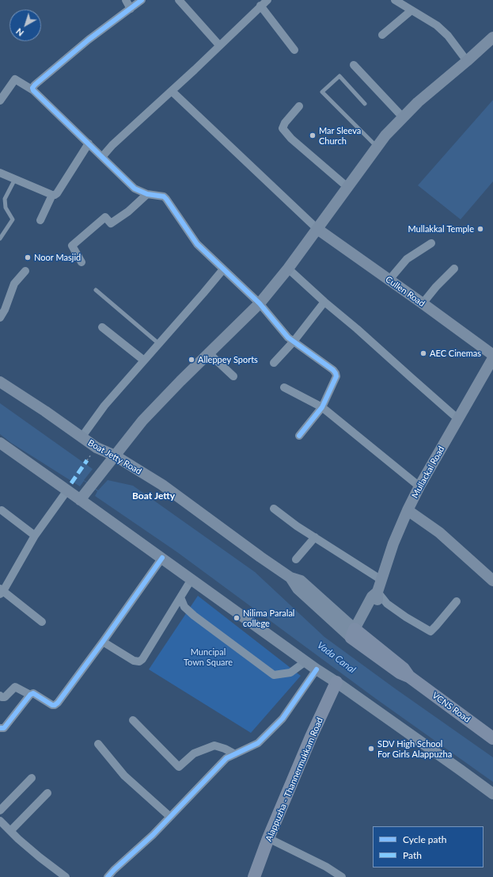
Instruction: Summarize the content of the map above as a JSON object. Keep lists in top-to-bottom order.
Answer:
{
  "streets": {
    "main road": [
      "Cullen Road",
      "Boat Jetty Road",
      "Mullackal Road",
      "VCNS Road",
      "Alappuzha - Thannermukkam Road"
    ]
  },
  "crossings": [
    ["Boat Jetty Road", "Mullackal Road"],
    ["Boat Jetty Road", "VCNS Road"],
    ["Mullackal Road", "VCNS Road"]
  ],
  "districts": ["Boat Jetty"],
  "water": ["Vada Canal"],
  "parks": ["Muncipal Town Square"],
  "places": [
    "Mar Sleeva Church",
    "Mullakkal Temple",
    "Noor Masjid",
    "AEC Cinemas",
    "Alleppey Sports",
    "Nilima Paralal college",
    "SDV High School For Girls Alappuzha"
  ],
  "legend": ["Cycle path", "Path"],
  "north": "bottom left"
}
